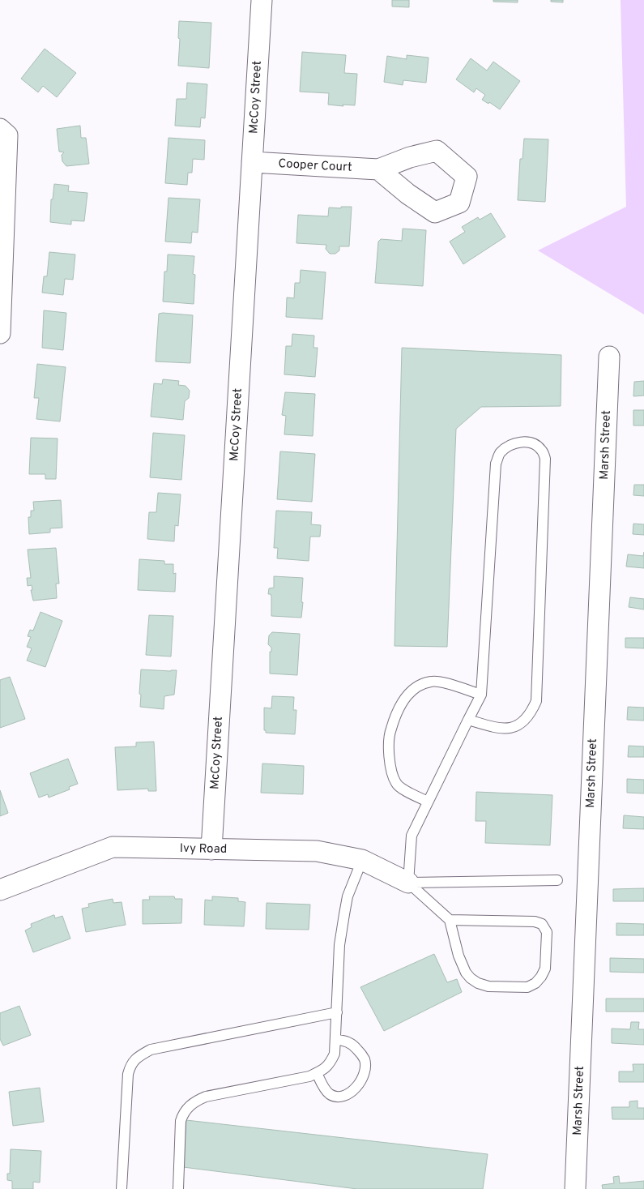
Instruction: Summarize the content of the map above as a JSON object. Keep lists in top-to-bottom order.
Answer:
{
  "streets": {
    "street": [
      "McCoy Street",
      "Cooper Court",
      "Marsh Street",
      "Ivy Road"
    ]
  },
  "crossings": [
    ["McCoy Street", "Cooper Court"],
    ["McCoy Street", "Ivy Road"]
  ]
}
